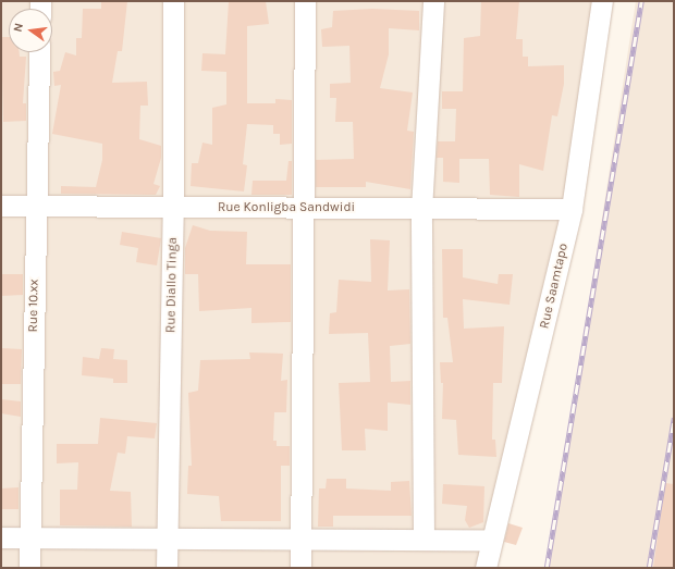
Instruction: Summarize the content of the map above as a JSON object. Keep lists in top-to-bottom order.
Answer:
{
  "streets": {
    "street": [
      "Rue Konligba Sandwidi",
      "Rue Diallo Tinga",
      "Rue Saamtapo",
      "Rue 10.xx"
    ]
  },
  "crossings": [
    ["Rue Konligba Sandwidi", "Rue Diallo Tinga"],
    ["Rue Konligba Sandwidi", "Rue Saamtapo"],
    ["Rue Konligba Sandwidi", "Rue 10.xx"]
  ],
  "north": "left"
}
